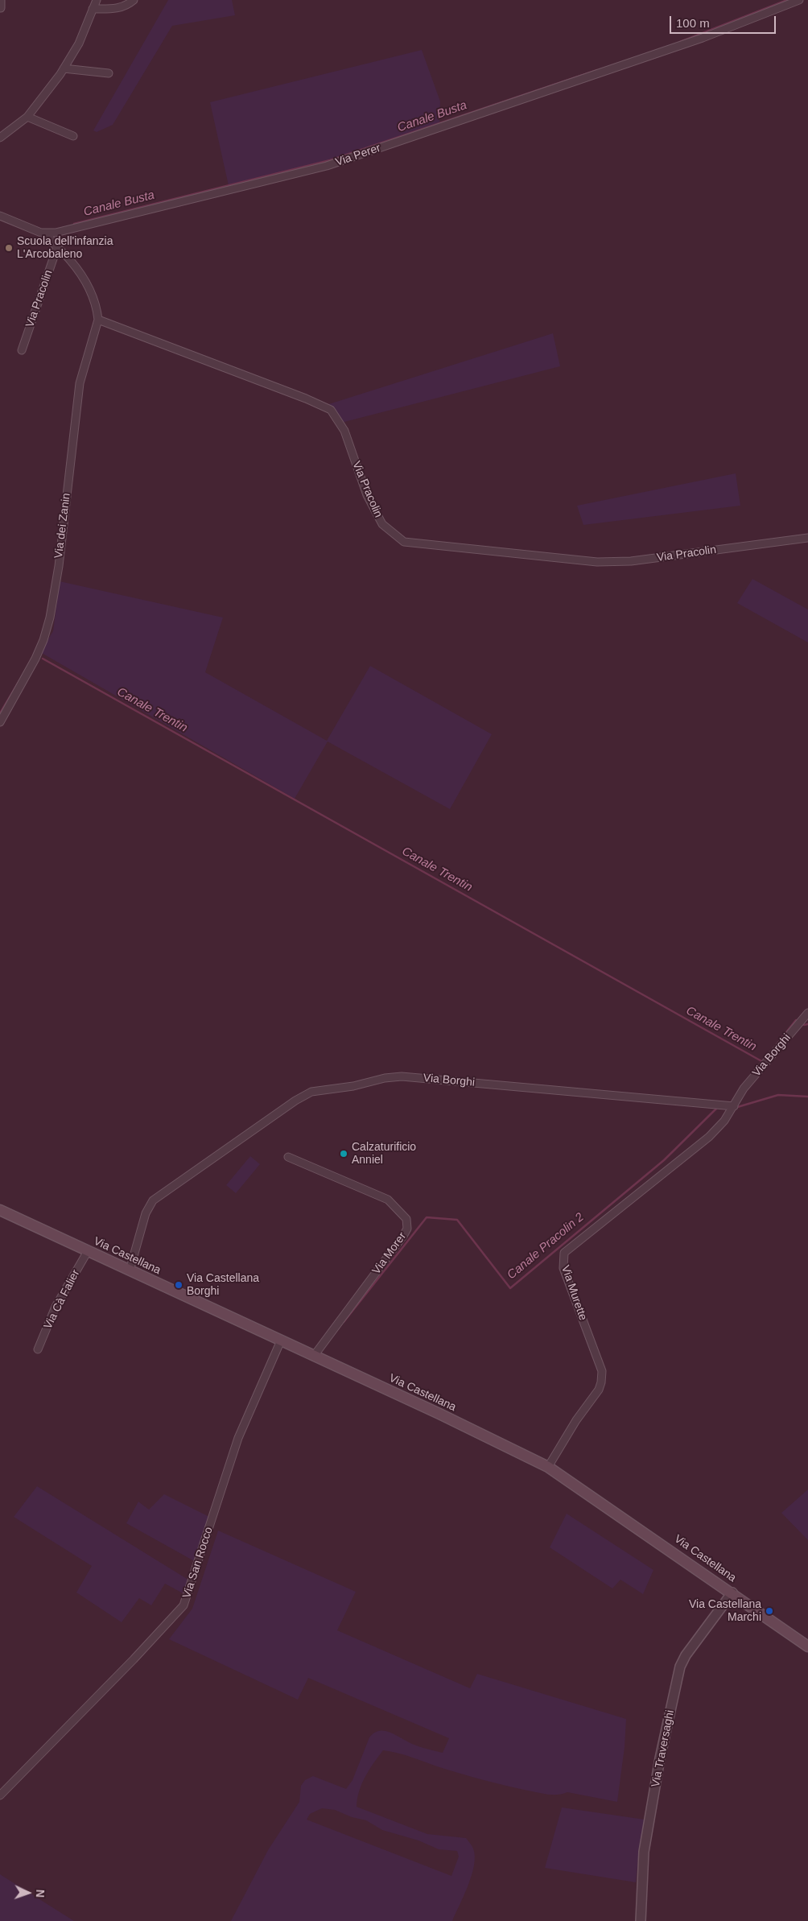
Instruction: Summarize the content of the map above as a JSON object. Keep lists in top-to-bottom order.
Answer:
{
  "streets": {
    "main road": ["Via Castellana"],
    "street": [
      "Via Perer",
      "Via Pracolin",
      "Via dei Zanin",
      "Via Borghi",
      "Via Morer",
      "Via Murette",
      "Via Cà Falier",
      "Via San Rocco",
      "Via Traversaghi"
    ]
  },
  "crossings": [
    ["Via Pracolin", "Via dei Zanin"],
    ["Via Borghi", "Via Castellana"],
    ["Via Borghi", "Via Murette"],
    ["Via Morer", "Via Castellana"],
    ["Via Castellana", "Via Murette"],
    ["Via Castellana", "Via Cà Falier"],
    ["Via Castellana", "Via San Rocco"],
    ["Via Castellana", "Via Traversaghi"]
  ],
  "water": ["Canale Busta", "Canale Trentin", "Canale Pracolin 2"],
  "places": [
    "Scuola dell'infanzia L'Arcobaleno",
    "Calzaturificio Anniel",
    "Via Castellana Borghi",
    "Via Castellana Marchi"
  ],
  "scale_bar": "100 m",
  "north": "right"
}
